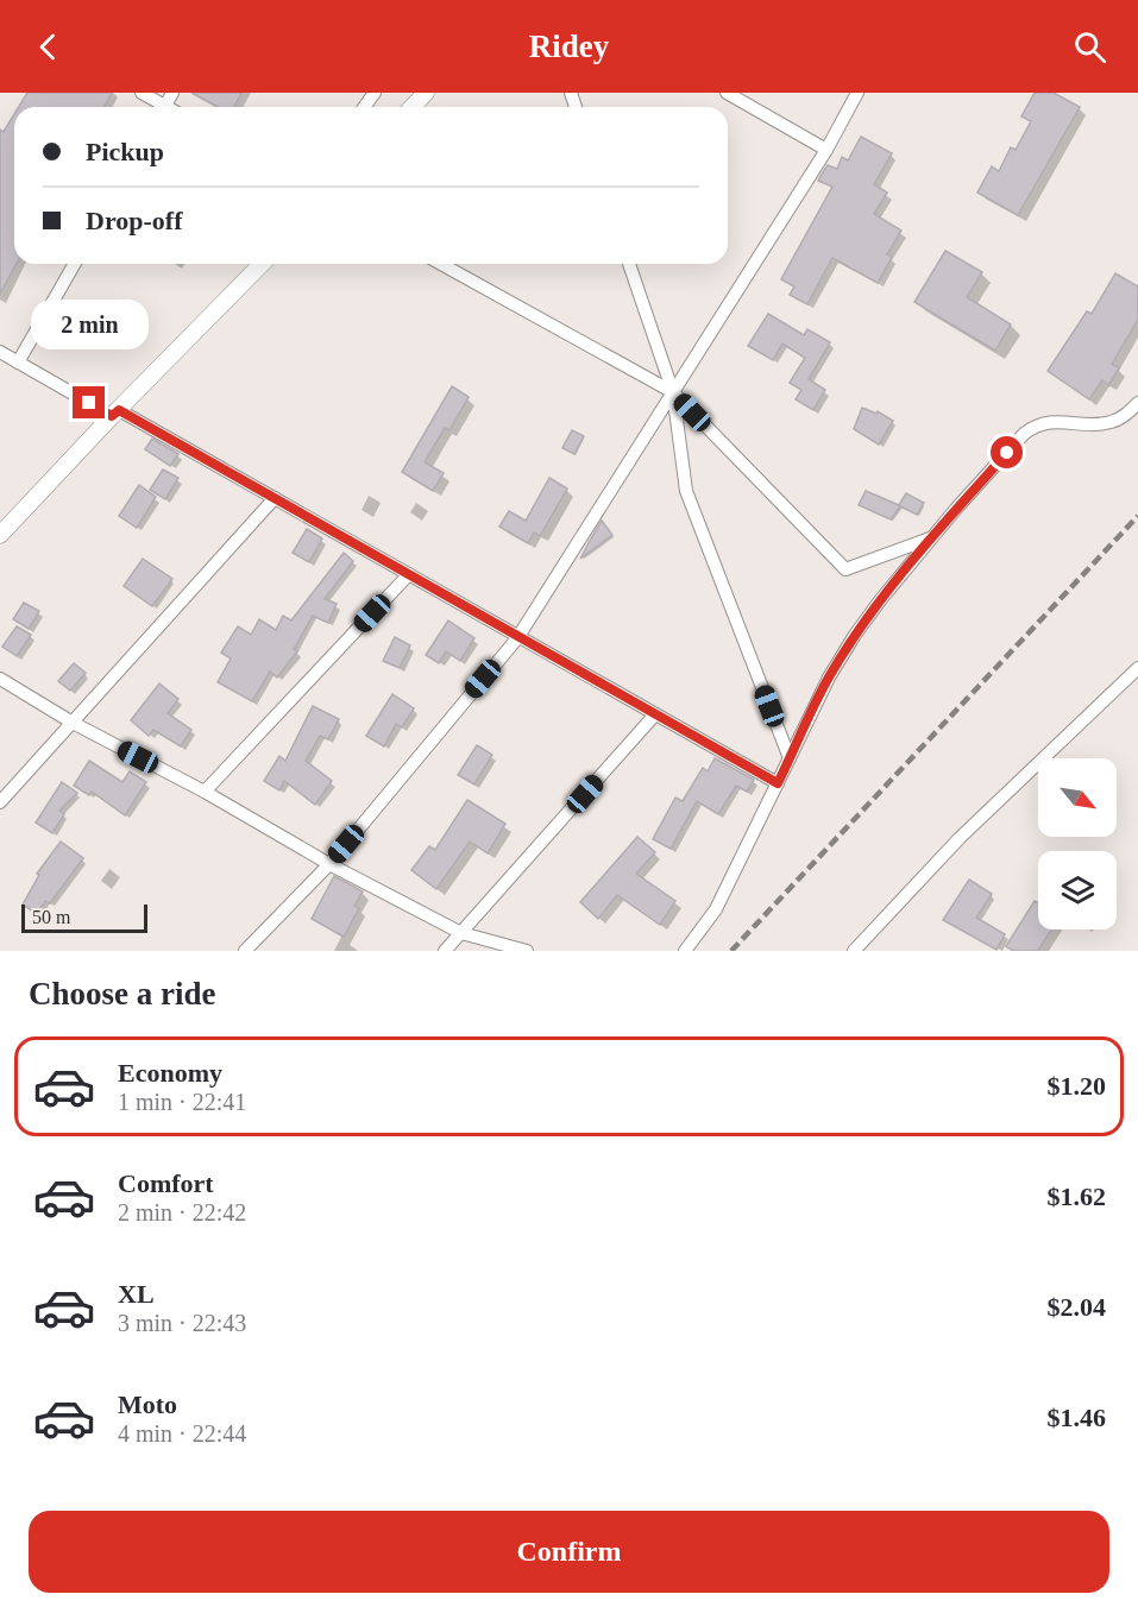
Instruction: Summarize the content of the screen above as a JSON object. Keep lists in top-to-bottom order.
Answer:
{
  "scale_bar": "50 m",
  "north": "bottom right",
  "page": {
    "header": "Ridey",
    "banner": ["Pickup", "Drop-off"],
    "bubble": "2 min",
    "scale": "50 m",
    "heading": "Choose a ride",
    "list": [
      {
        "name": "Economy",
        "note": "1 min · 22:41",
        "value": "$1.20"
      },
      {
        "name": "Comfort",
        "note": "2 min · 22:42",
        "value": "$1.62"
      },
      {
        "name": "XL",
        "note": "3 min · 22:43",
        "value": "$2.04"
      },
      {
        "name": "Moto",
        "note": "4 min · 22:44",
        "value": "$1.46"
      }
    ],
    "buttons": "Confirm"
  }
}
